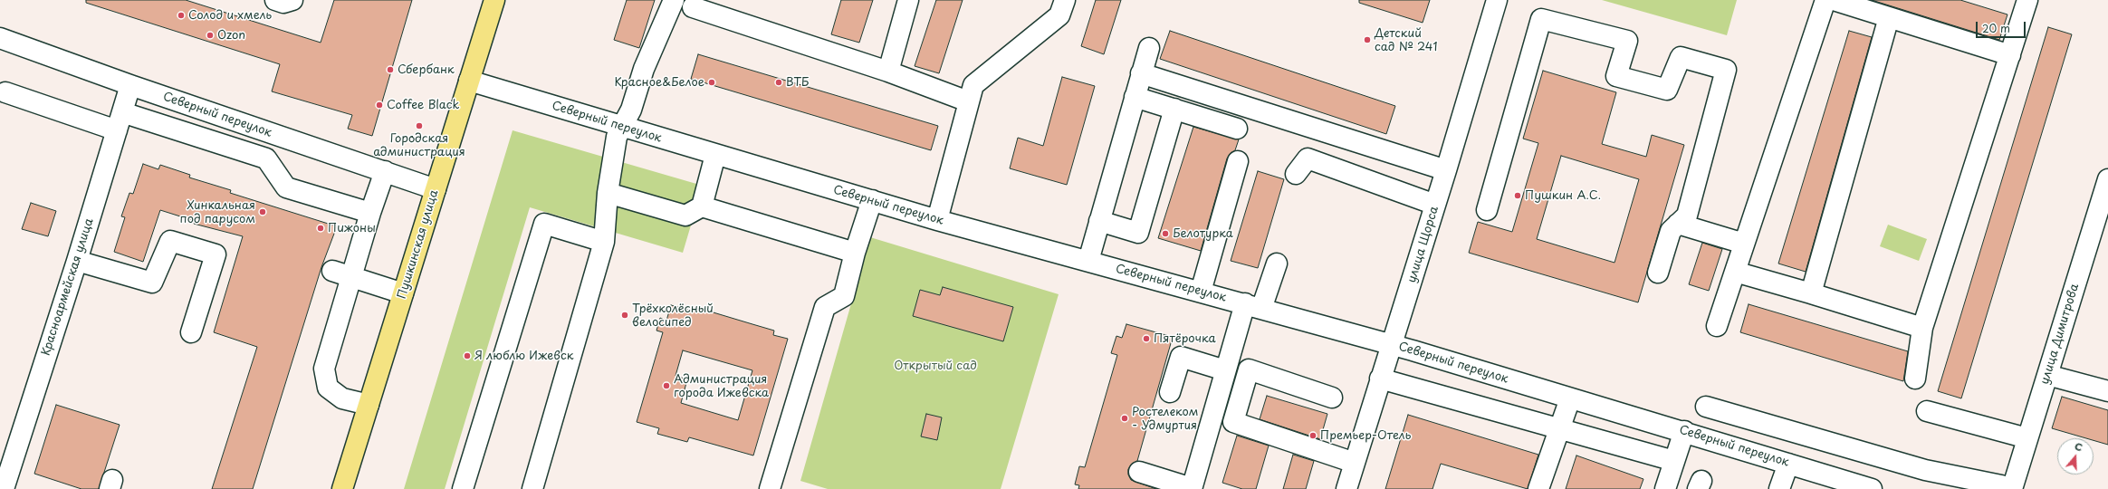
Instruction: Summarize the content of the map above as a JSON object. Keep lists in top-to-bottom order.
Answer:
{
  "streets": {
    "main road": ["Пушкинская улица"],
    "street": [
      "Северный переулок",
      "улица Щорса",
      "Красноармейская улица",
      "улица Димитрова"
    ]
  },
  "crossings": [
    ["Северный переулок", "Пушкинская улица"],
    ["Северный переулок", "улица Щорса"],
    ["Северный переулок", "Красноармейская улица"]
  ],
  "parks": ["Открытый сад"],
  "places": [
    "Солод и хмель",
    "Ozon",
    "Детский сад № 241",
    "Сбербанк",
    "Красное&Белое",
    "ВТБ",
    "Coffee Black",
    "Городская администрация",
    "Пушкин А.С.",
    "Хинкальная под парусом",
    "Пижоны",
    "Белотурка",
    "Трёхколёсный велосипед",
    "Пятёрочка",
    "Я люблю Ижевск",
    "Администрация города Ижевска",
    "Ростелеком - Удмуртия",
    "Премьер-Отель"
  ],
  "scale_bar": "20 m",
  "north": "top"
}
